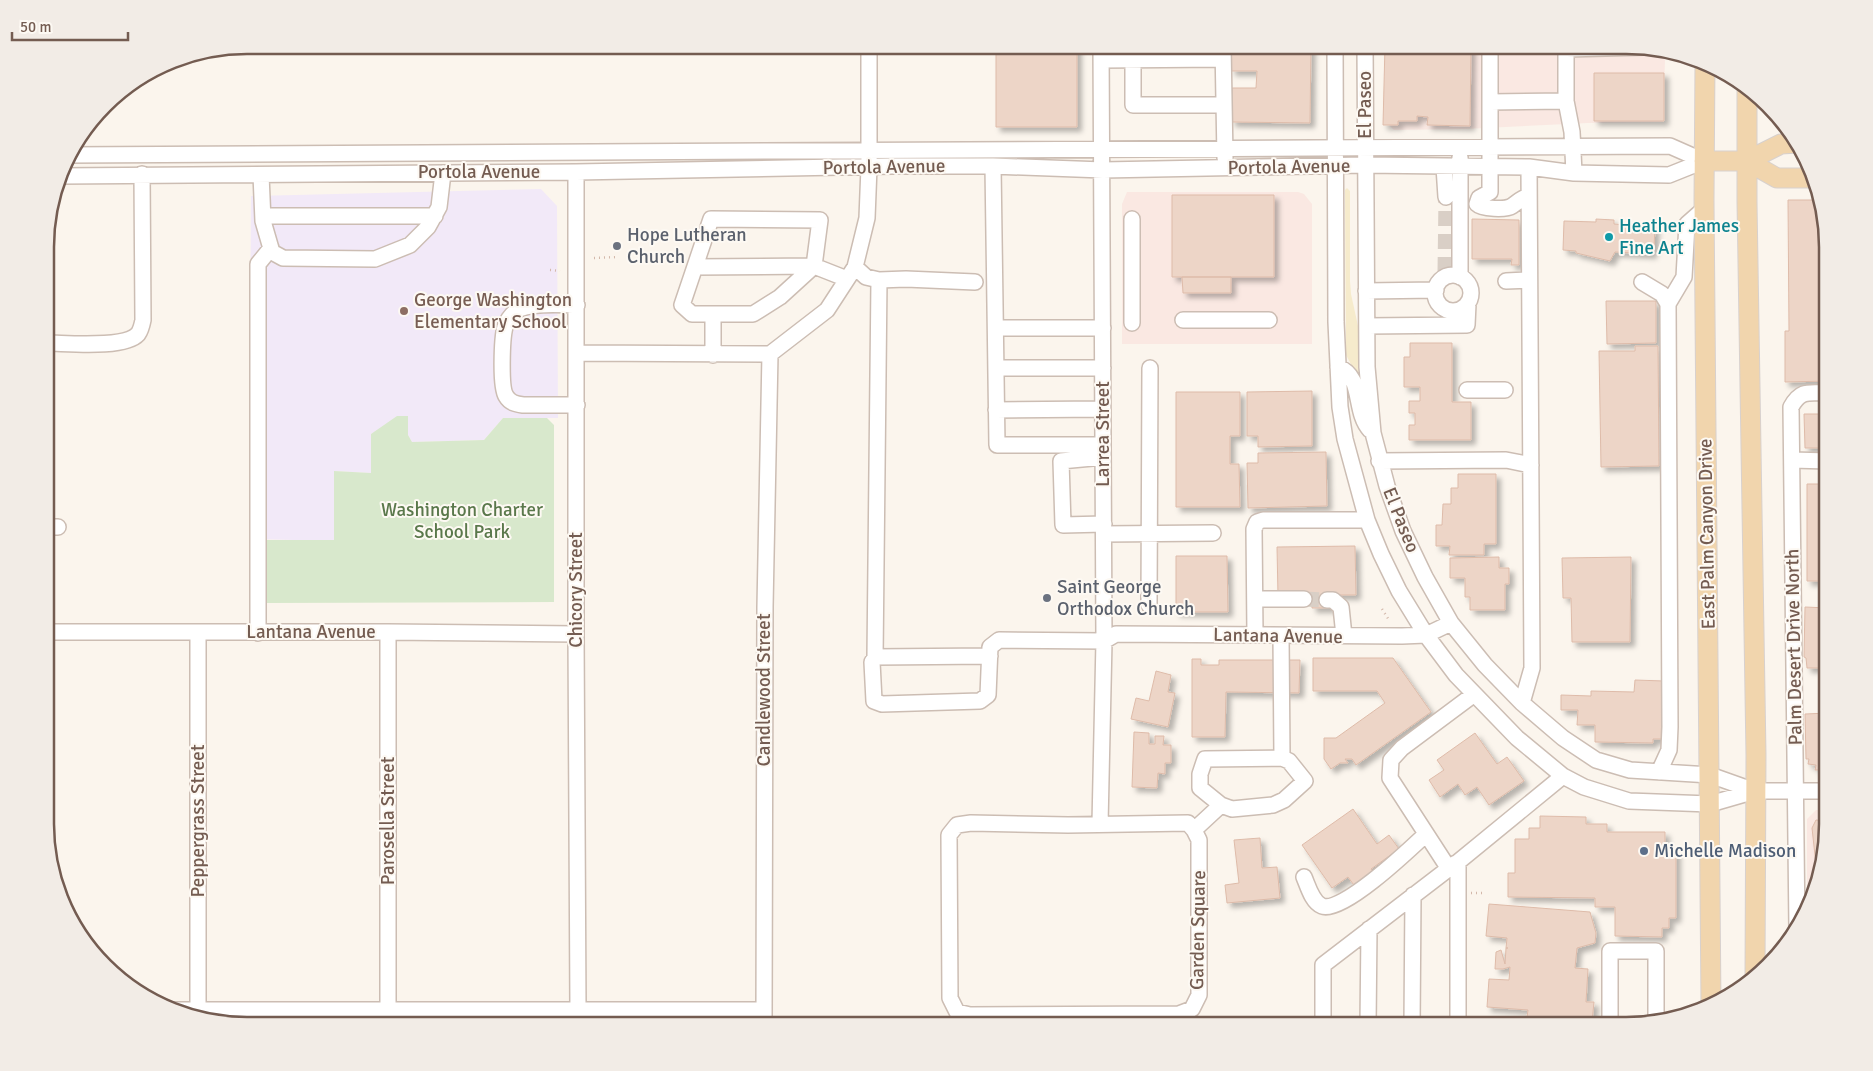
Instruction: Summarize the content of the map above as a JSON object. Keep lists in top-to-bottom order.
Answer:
{
  "streets": {
    "main road": ["Portola Avenue", "East Palm Canyon Drive"],
    "street": [
      "El Paseo",
      "Larrea Street",
      "Chicory Street",
      "Lantana Avenue",
      "Palm Desert Drive North",
      "Candlewood Street",
      "Peppergrass Street",
      "Parosella Street",
      "Garden Square"
    ]
  },
  "crossings": [
    ["El Paseo", "Portola Avenue"],
    ["El Paseo", "East Palm Canyon Drive"],
    ["El Paseo", "Lantana Avenue"],
    ["Portola Avenue", "Larrea Street"],
    ["Portola Avenue", "East Palm Canyon Drive"],
    ["Portola Avenue", "Chicory Street"],
    ["Larrea Street", "Lantana Avenue"],
    ["Larrea Street", "Garden Square"],
    ["Chicory Street", "Lantana Avenue"],
    ["Lantana Avenue", "Peppergrass Street"],
    ["Lantana Avenue", "Parosella Street"]
  ],
  "parks": ["Washington Charter School Park"],
  "places": [
    "Heather James Fine Art",
    "Hope Lutheran Church",
    "George Washington Elementary School",
    "Saint George Orthodox Church",
    "Michelle Madison"
  ],
  "scale_bar": "50 m"
}
